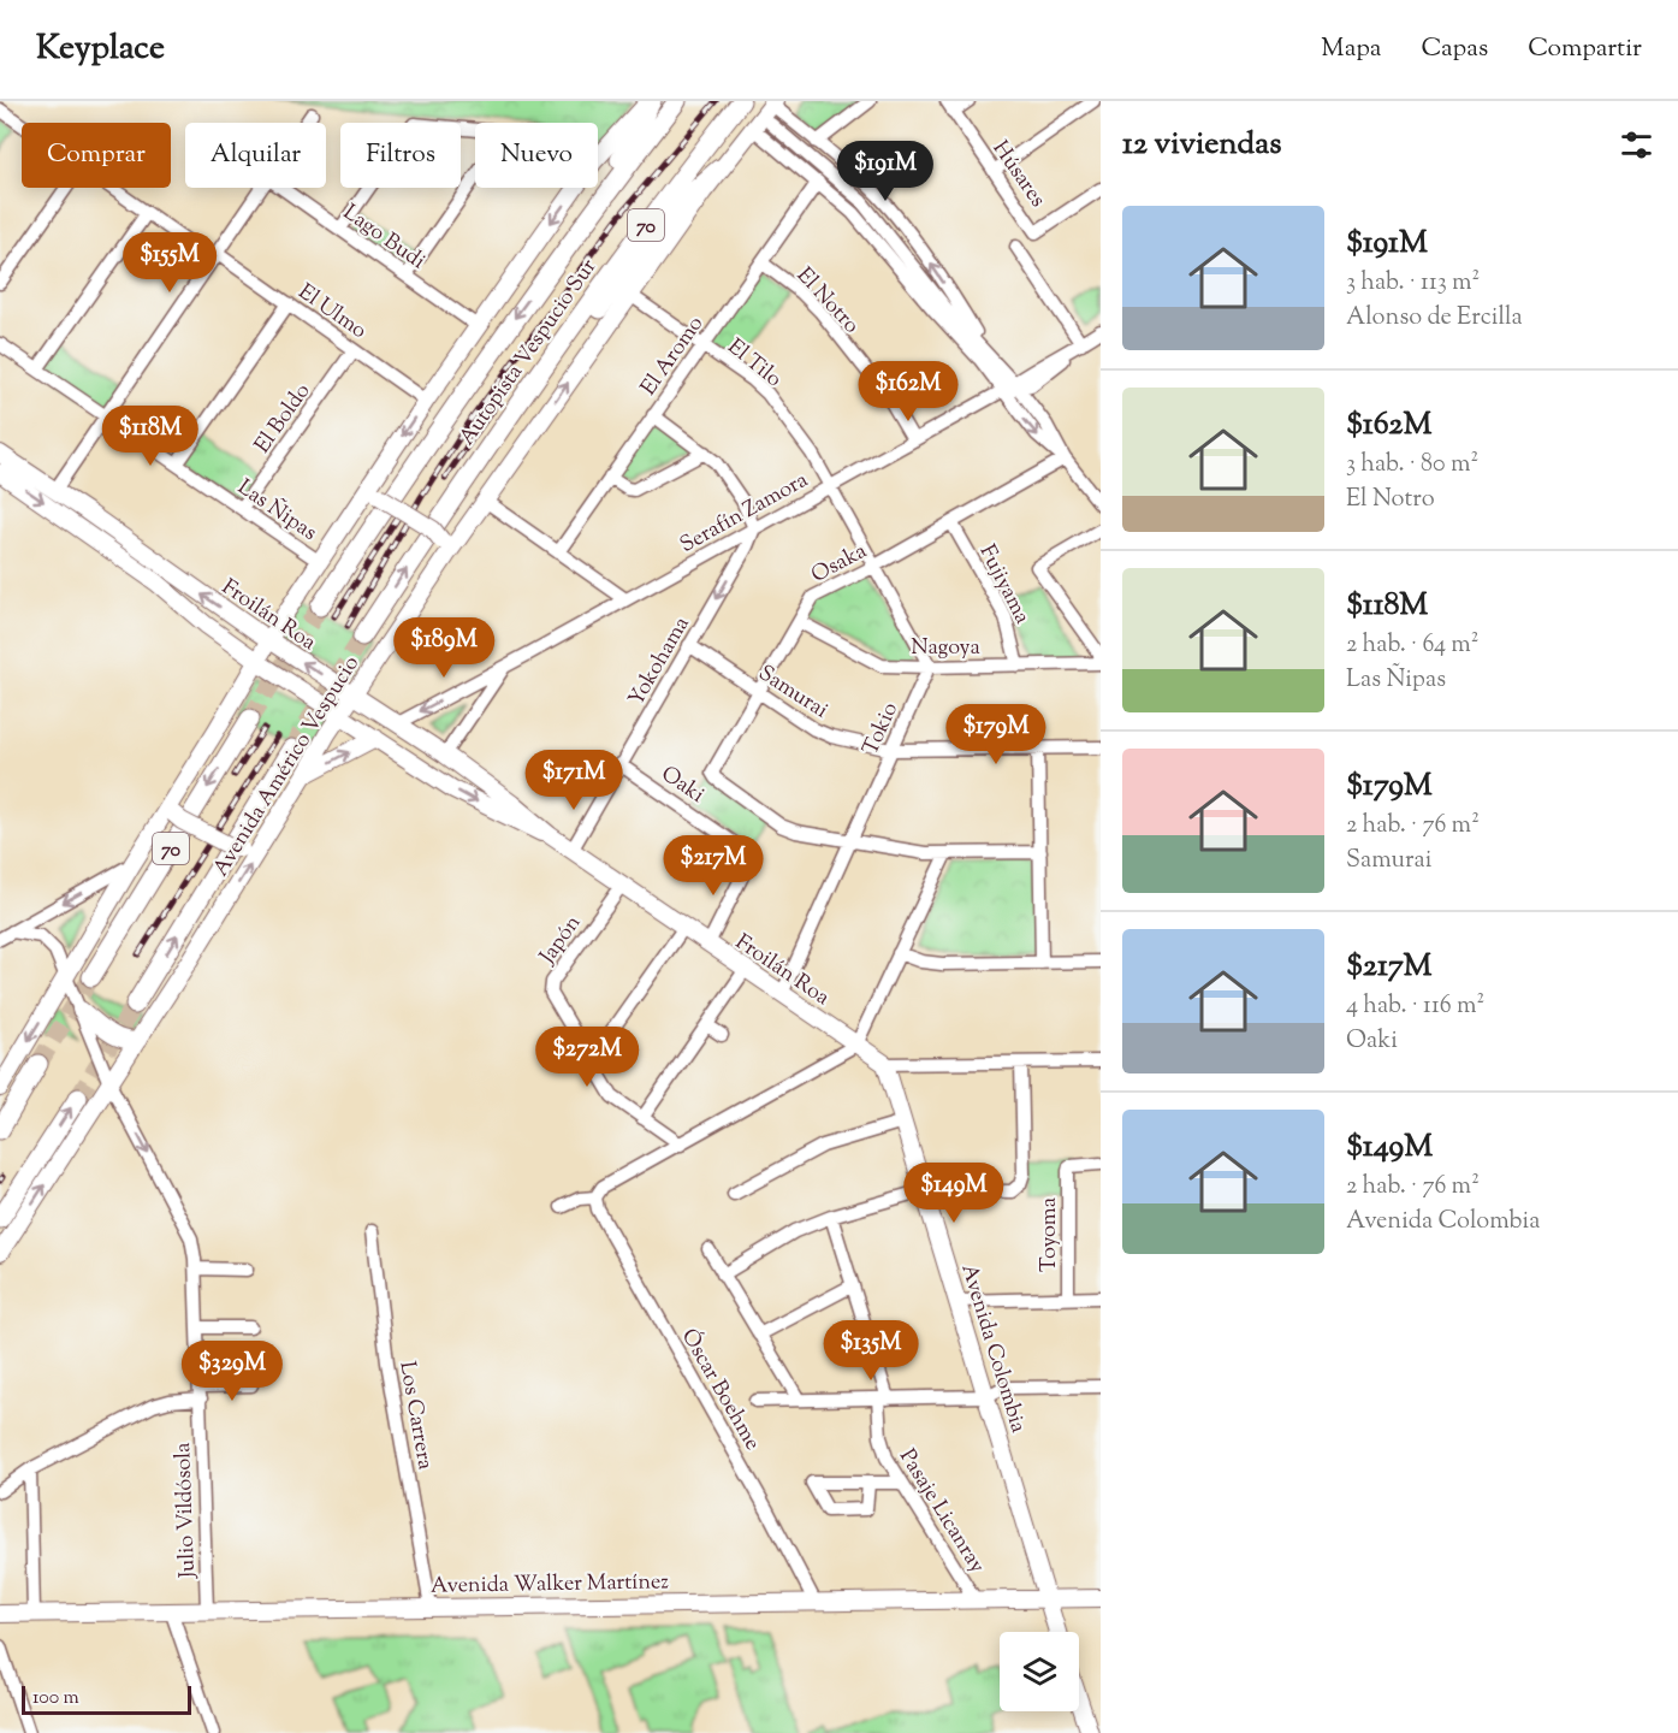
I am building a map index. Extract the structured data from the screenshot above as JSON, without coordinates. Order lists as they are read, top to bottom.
{
  "streets": {
    "highway": ["70", "Autopista Vespucio Sur"],
    "main road": [
      "Froilán Roa",
      "Avenida Américo Vespucio",
      "Avenida Colombia",
      "Avenida Walker Martínez"
    ],
    "street": [
      "Húsares",
      "Lago Budi",
      "El Notro",
      "El Ulmo",
      "El Aromo",
      "El Tilo",
      "El Boldo",
      "Las Ñipas",
      "Serafín Zamora",
      "Osaka",
      "Fujiyama",
      "Nagoya",
      "Yokohama",
      "Samurai",
      "Tokio",
      "Oaki",
      "Japón",
      "Toyoma",
      "Óscar Boehme",
      "Los Carrera",
      "Julio Vildósola",
      "Pasaje Licanray"
    ]
  },
  "crossings": [
    ["El Notro", "El Aromo"],
    ["El Notro", "Serafín Zamora"],
    ["El Ulmo", "El Boldo"],
    ["El Aromo", "El Tilo"],
    ["El Tilo", "Serafín Zamora"],
    ["El Tilo", "Avenida Américo Vespucio"],
    ["El Boldo", "Las Ñipas"],
    ["Serafín Zamora", "Froilán Roa"],
    ["Serafín Zamora", "Yokohama"],
    ["Osaka", "Fujiyama"],
    ["Osaka", "Nagoya"],
    ["Osaka", "Samurai"],
    ["Osaka", "Tokio"],
    ["Fujiyama", "Nagoya"],
    ["Froilán Roa", "Yokohama"],
    ["Froilán Roa", "Tokio"],
    ["Froilán Roa", "Avenida Américo Vespucio"],
    ["Froilán Roa", "Oaki"],
    ["Froilán Roa", "Japón"],
    ["Froilán Roa", "Avenida Colombia"],
    ["Nagoya", "Tokio"],
    ["Yokohama", "Samurai"],
    ["Yokohama", "Oaki"],
    ["Samurai", "Tokio"],
    ["Avenida Américo Vespucio", "Julio Vildósola"],
    ["Avenida Colombia", "Avenida Walker Martínez"],
    ["Óscar Boehme", "Avenida Walker Martínez"],
    ["Los Carrera", "Avenida Walker Martínez"],
    ["Julio Vildósola", "Avenida Walker Martínez"],
    ["Pasaje Licanray", "Avenida Walker Martínez"]
  ],
  "one_way": ["Yokohama", "Julio Vildósola"],
  "scale_bar": "100 m",
  "page": {
    "header": "Keyplace",
    "nav": ["Mapa", "Capas", "Compartir"],
    "heading": "12 viviendas",
    "chip": [
      "Comprar",
      "Alquilar",
      "Filtros",
      "Nuevo"
    ],
    "price": [
      "$191M",
      "$155M",
      "$162M",
      "$118M",
      "$189M",
      "$179M",
      "$171M",
      "$217M",
      "$272M",
      "$149M",
      "$135M",
      "$329M"
    ],
    "list": [
      {
        "name": "$191M",
        "note": "3 hab. · 113 m² · Alonso de Ercilla"
      },
      {
        "name": "$162M",
        "note": "3 hab. · 80 m² · El Notro"
      },
      {
        "name": "$118M",
        "note": "2 hab. · 64 m² · Las Ñipas"
      },
      {
        "name": "$179M",
        "note": "2 hab. · 76 m² · Samurai"
      },
      {
        "name": "$217M",
        "note": "4 hab. · 116 m² · Oaki"
      },
      {
        "name": "$149M",
        "note": "2 hab. · 76 m² · Avenida Colombia"
      }
    ],
    "scale": "100 m"
  }
}
